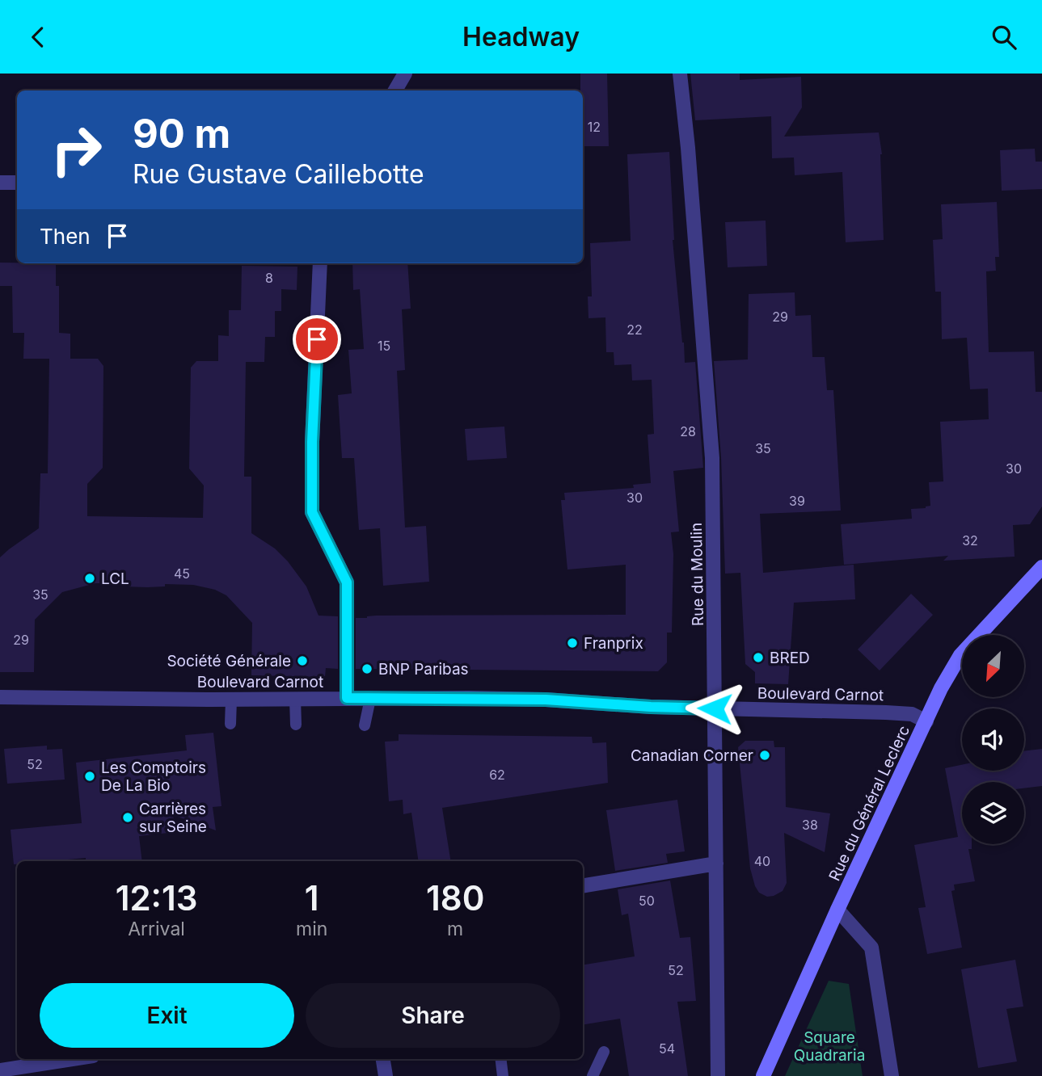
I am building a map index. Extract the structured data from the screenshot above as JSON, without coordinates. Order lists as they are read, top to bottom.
{
  "streets": {
    "street": ["Rue du Moulin", "Boulevard Carnot", "Rue du Général Leclerc"]
  },
  "crossings": [
    ["Rue du Moulin", "Boulevard Carnot"],
    ["Boulevard Carnot", "Rue du Général Leclerc"]
  ],
  "parks": ["Square Quadraria"],
  "places": [
    "LCL",
    "Franprix",
    "BRED",
    "Société Générale",
    "BNP Paribas",
    "Canadian Corner",
    "Les Comptoirs De La Bio",
    "Carrières sur Seine"
  ],
  "house_numbers": [
    "12",
    "8",
    "29",
    "22",
    "15",
    "28",
    "35",
    "30",
    "30",
    "39",
    "32",
    "45",
    "35",
    "29",
    "52",
    "62",
    "38",
    "40",
    "50",
    "52",
    "54"
  ],
  "north": "bottom left",
  "page": {
    "header": "Headway",
    "turn": ["90 m", "Rue Gustave Caillebotte"],
    "then": "Then",
    "eta": [
      "12:13",
      "Arrival",
      "1",
      "min",
      "180",
      "m"
    ],
    "buttons": ["Exit", "Share"]
  }
}
